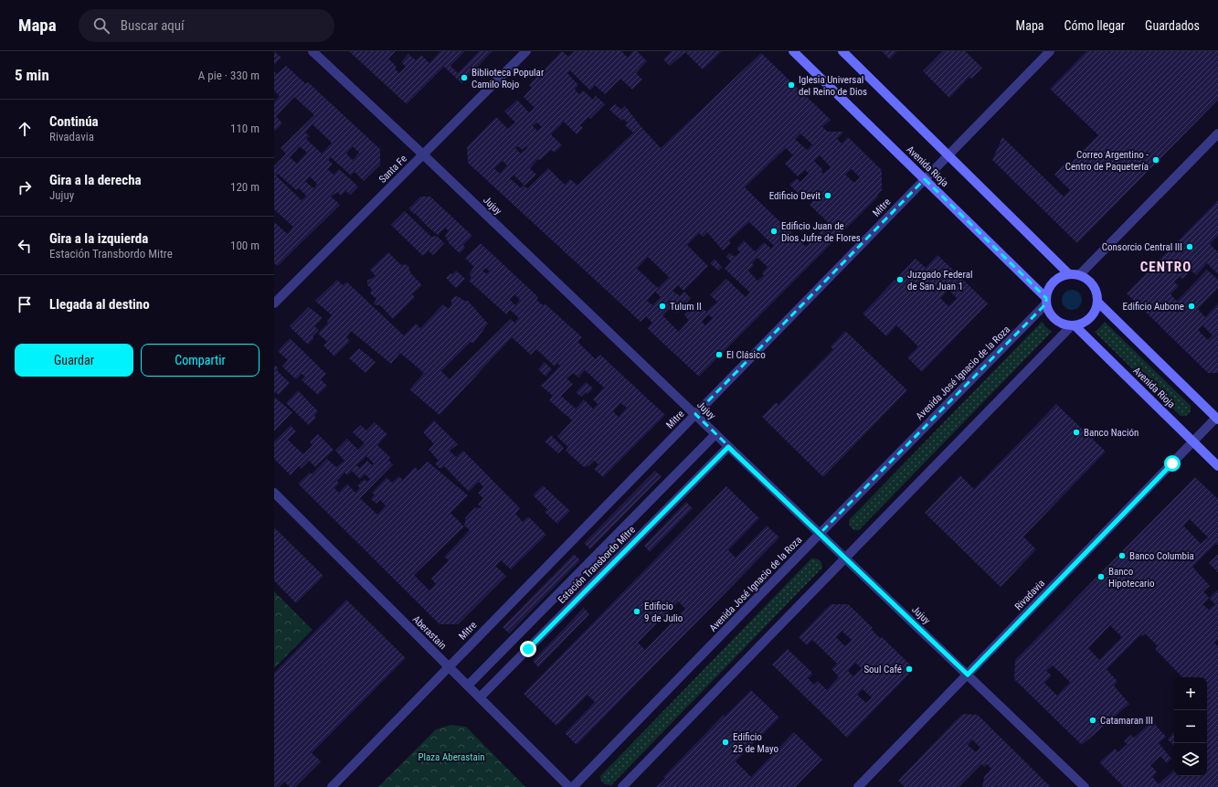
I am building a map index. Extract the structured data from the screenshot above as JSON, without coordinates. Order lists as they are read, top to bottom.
{
  "streets": {
    "main road": ["Avenida Rioja"],
    "street": [
      "Santa Fe",
      "Jujuy",
      "Mitre",
      "Avenida José Ignacio de la Roza",
      "Estación Transbordo Mitre",
      "Rivadavia",
      "Aberastain"
    ]
  },
  "crossings": [
    ["Avenida Rioja", "Mitre"],
    ["Avenida Rioja", "Avenida José Ignacio de la Roza"],
    ["Avenida Rioja", "Rivadavia"],
    ["Santa Fe", "Jujuy"],
    ["Jujuy", "Mitre"],
    ["Jujuy", "Avenida José Ignacio de la Roza"],
    ["Jujuy", "Estación Transbordo Mitre"],
    ["Jujuy", "Rivadavia"],
    ["Mitre", "Aberastain"],
    ["Estación Transbordo Mitre", "Aberastain"]
  ],
  "districts": ["CENTRO"],
  "parks": ["Plaza Aberastain"],
  "places": [
    "Biblioteca Popular Camilo Rojo",
    "Iglesia Universal del Reino de Dios",
    "Correo Argentino - Centro de Paquetería",
    "Edificio Devit",
    "Edificio Juan de Dios Jufre de Flores",
    "Consorcio Central III",
    "Juzgado Federal de San Juan 1",
    "Tulum II",
    "Edificio Aubone",
    "El Clásico",
    "Banco Nación",
    "Banco Columbia",
    "Banco Hipotecario",
    "Edificio 9 de Julio",
    "Soul Café",
    "Catamaran III",
    "Edificio 25 de Mayo"
  ],
  "page": {
    "header": "Mapa",
    "search": "Buscar aquí",
    "nav": ["Mapa", "Cómo llegar", "Guardados"],
    "heading": ["5 min", "A pie · 330 m"],
    "list": [
      ["Continúa", "Rivadavia", "110 m"],
      ["Gira a la derecha", "Jujuy", "120 m"],
      ["Gira a la izquierda", "Estación Transbordo Mitre", "100 m"],
      "Llegada al destino"
    ],
    "buttons": ["Guardar", "Compartir"],
    "map_buttons": ["+", "−"]
  }
}
